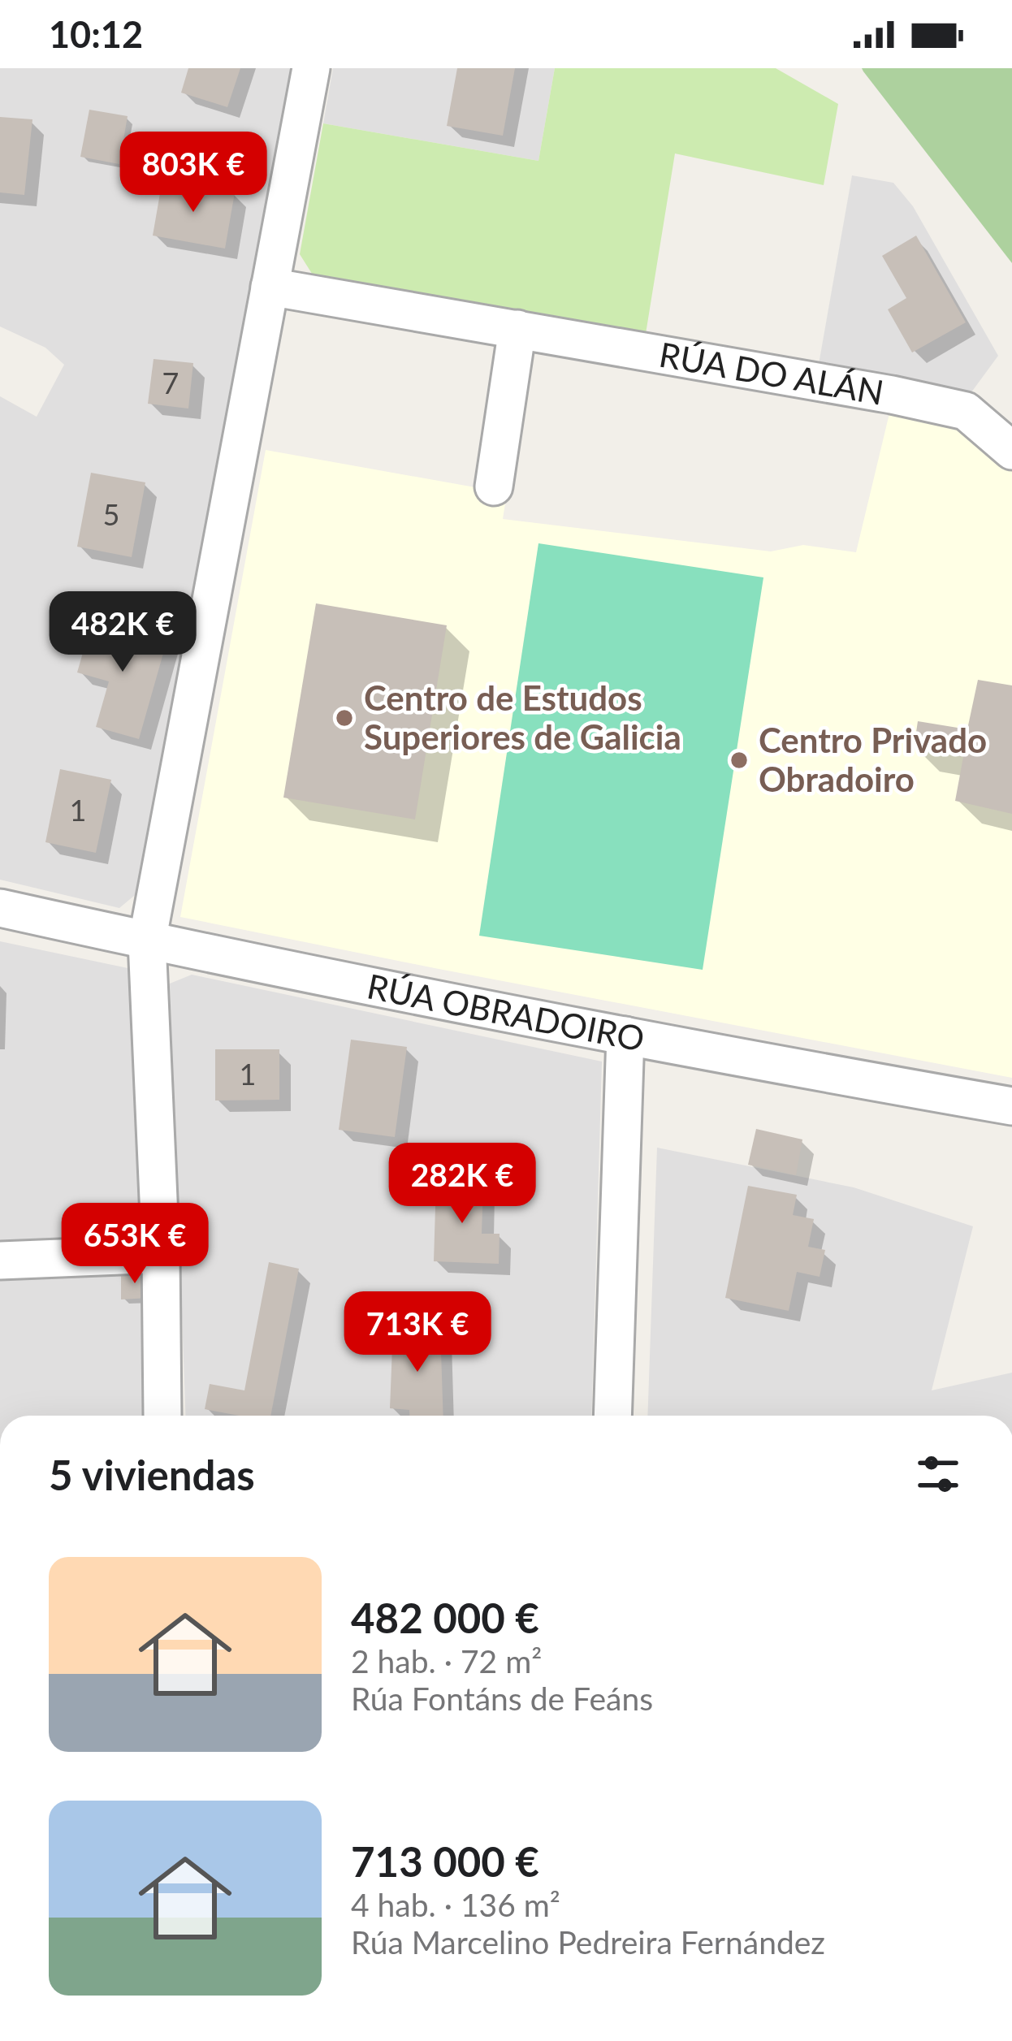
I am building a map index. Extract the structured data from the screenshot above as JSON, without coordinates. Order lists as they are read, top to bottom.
{
  "streets": {
    "street": ["RÚA DO ALÁN", "RÚA OBRADOIRO"]
  },
  "places": ["Centro de Estudos Superiores de Galicia", "Centro Privado Obradoiro"],
  "house_numbers": [
    "7",
    "5",
    "1",
    "1"
  ],
  "page": {
    "status": "10:12",
    "price": [
      "803K €",
      "482K €",
      "282K €",
      "653K €",
      "713K €"
    ],
    "heading": "5 viviendas",
    "list": [
      {
        "name": "482 000 €",
        "note": "2 hab. · 72 m² · Rúa Fontáns de Feáns"
      },
      {
        "name": "713 000 €",
        "note": "4 hab. · 136 m² · Rúa Marcelino Pedreira Fernández"
      }
    ]
  }
}
